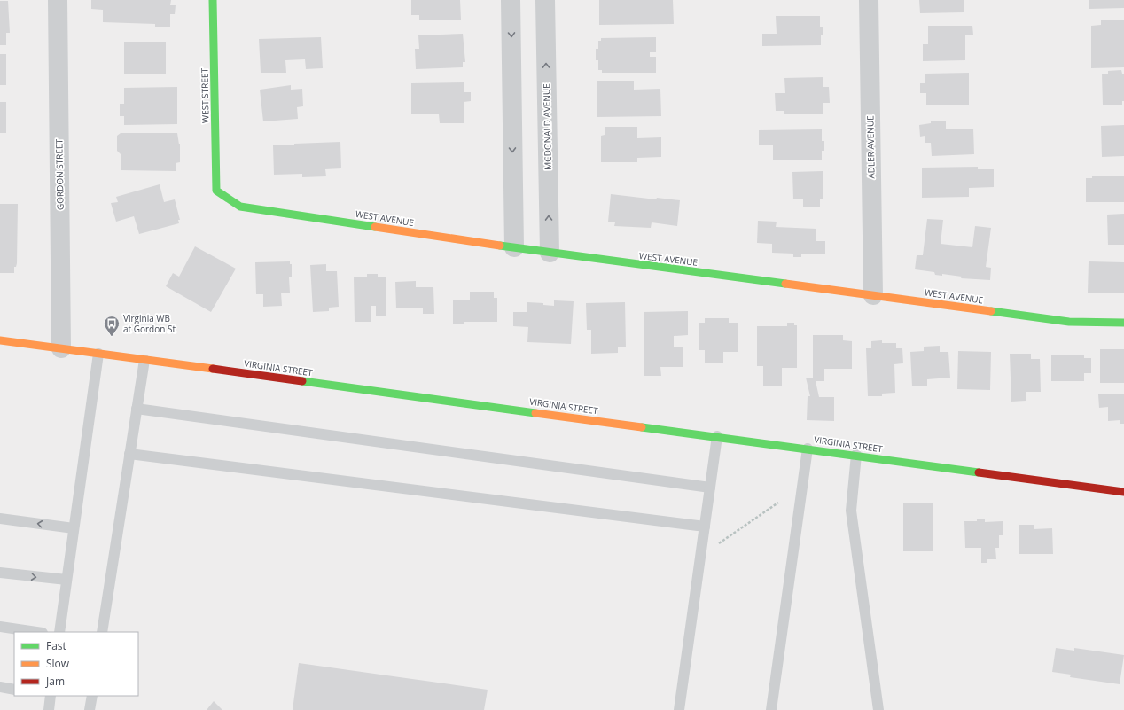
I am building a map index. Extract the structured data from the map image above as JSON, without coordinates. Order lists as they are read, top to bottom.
{
  "streets": {
    "street": [
      "WEST STREET",
      "MCDONALD AVENUE",
      "ADLER AVENUE",
      "GORDON STREET",
      "WEST AVENUE",
      "VIRGINIA STREET"
    ]
  },
  "crossings": [
    ["WEST STREET", "WEST AVENUE"],
    ["MCDONALD AVENUE", "WEST AVENUE"],
    ["ADLER AVENUE", "WEST AVENUE"],
    ["GORDON STREET", "VIRGINIA STREET"]
  ],
  "places": {
    "bus stop": ["Virginia WB at Gordon St"]
  },
  "legend": ["Fast", "Slow", "Jam"]
}
